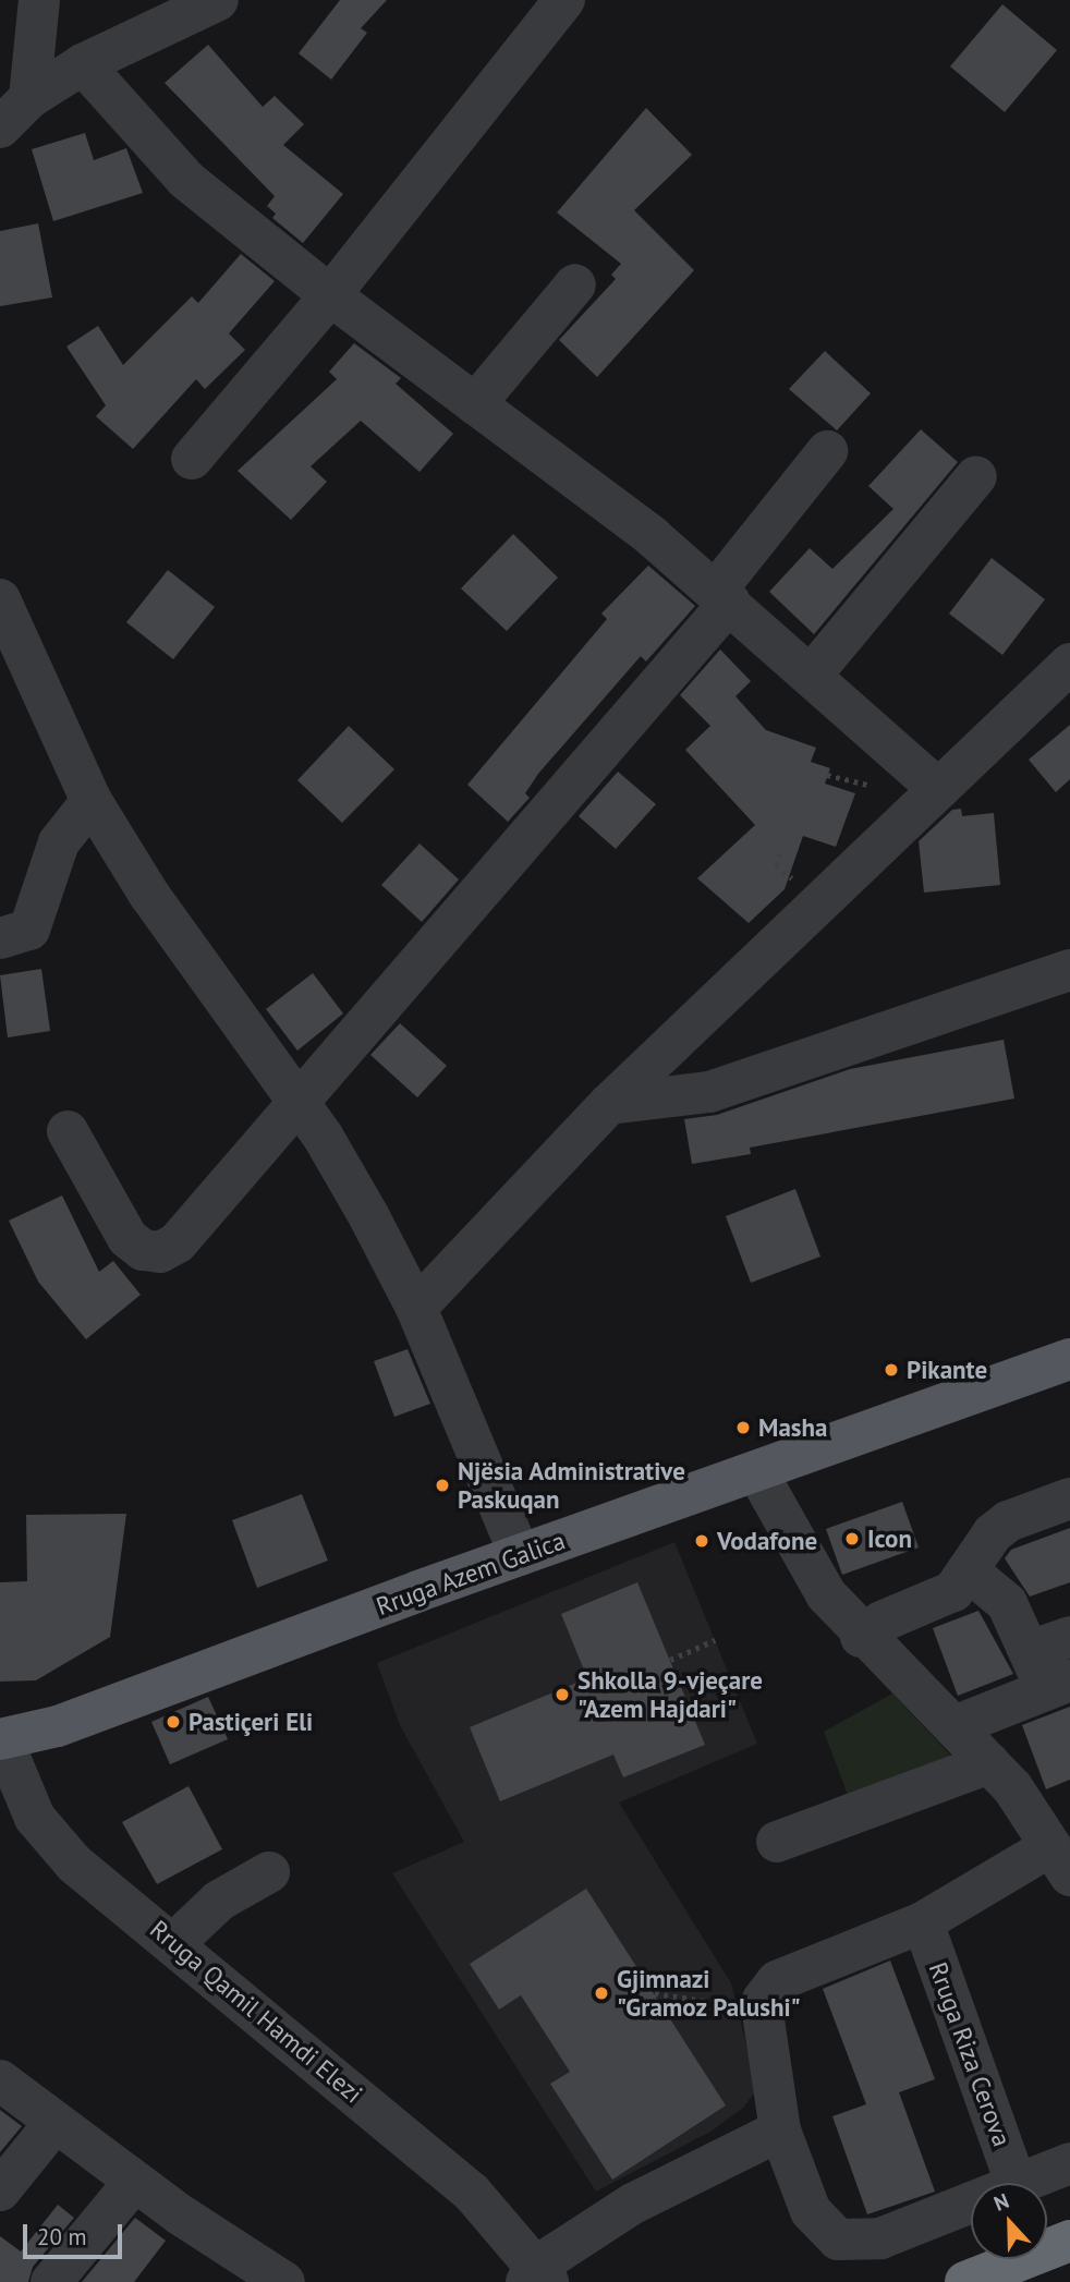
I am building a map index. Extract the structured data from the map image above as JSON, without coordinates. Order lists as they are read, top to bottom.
{
  "streets": {
    "main road": ["Rruga Azem Galica"],
    "street": ["Rruga Qamil Hamdi Elezi", "Rruga Riza Cerova"]
  },
  "crossings": [
    ["Rruga Azem Galica", "Rruga Qamil Hamdi Elezi"]
  ],
  "places": [
    "Pikante",
    "Masha",
    "Njësia Administrative Paskuqan",
    "Icon",
    "Vodafone",
    "Shkolla 9-vjeçare \"Azem Hajdari\"",
    "Pastiçeri Eli",
    "Gjimnazi \"Gramoz Palushi\""
  ],
  "scale_bar": "20 m",
  "north": "top"
}
